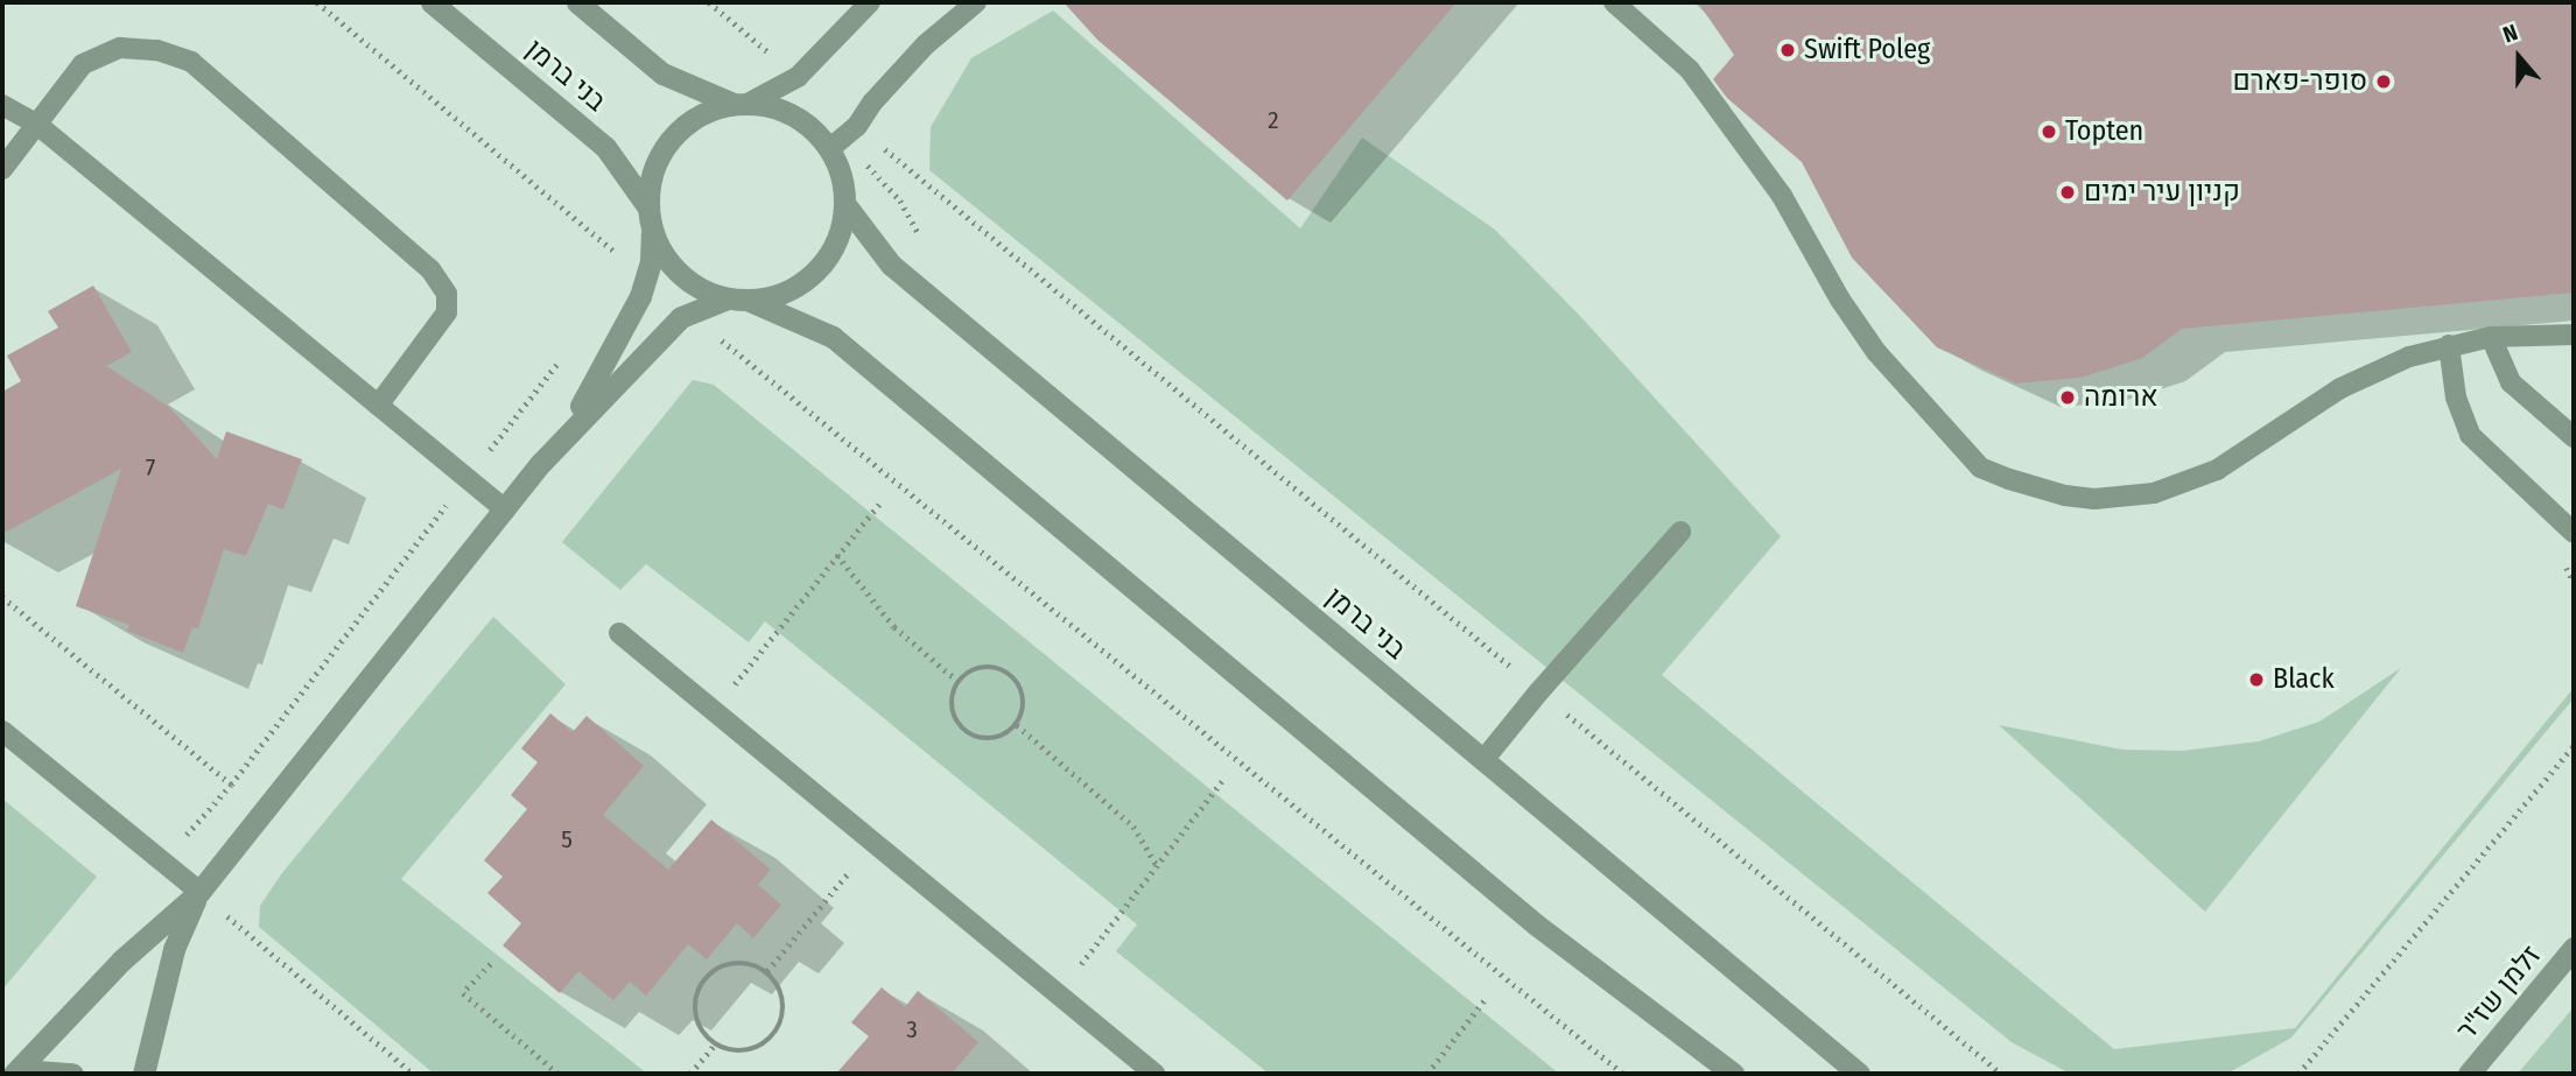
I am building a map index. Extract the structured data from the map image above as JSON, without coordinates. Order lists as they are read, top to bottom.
{
  "streets": {
    "street": ["בני ברמן", "זלמן שז\"ר"]
  },
  "places": [
    "Swift Poleg",
    "סופר-פארם",
    "Topten",
    "קניון עיר ימים",
    "ארומה",
    "Black"
  ],
  "house_numbers": [
    "2",
    "7",
    "5",
    "3"
  ],
  "north": "top"
}
